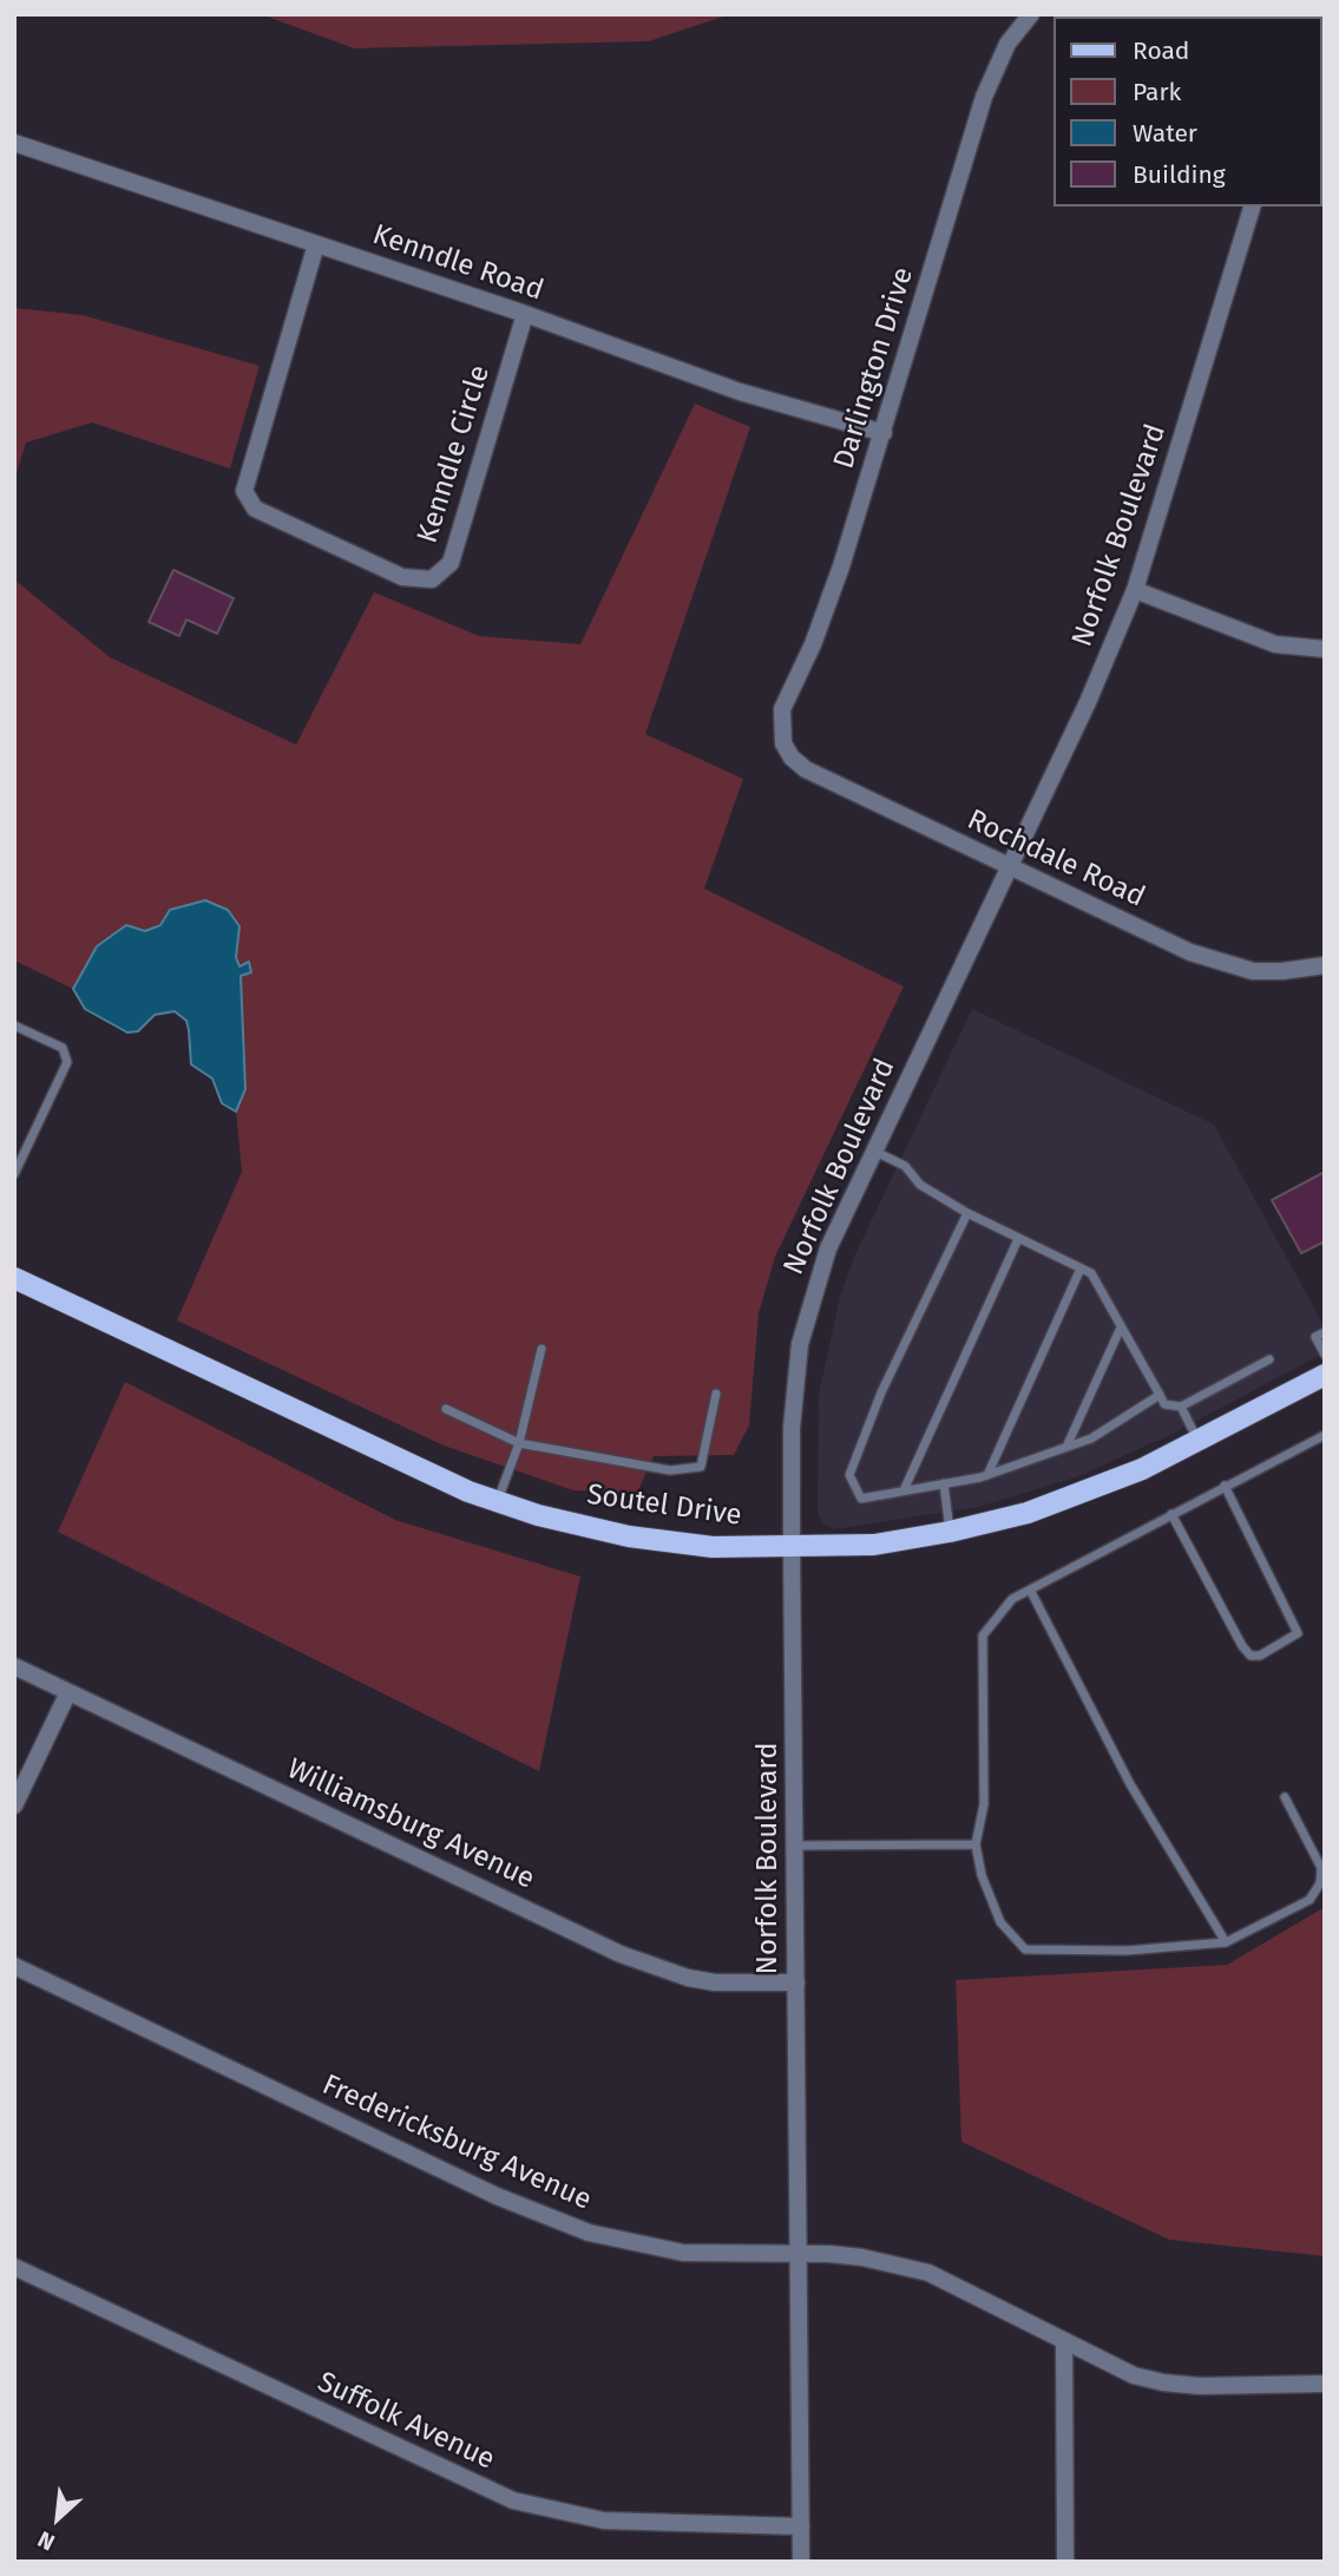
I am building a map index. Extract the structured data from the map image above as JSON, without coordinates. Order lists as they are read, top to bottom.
{
  "streets": {
    "main road": ["Soutel Drive"],
    "street": [
      "Kenndle Road",
      "Darlington Drive",
      "Kenndle Circle",
      "Norfolk Boulevard",
      "Rochdale Road",
      "Williamsburg Avenue",
      "Fredericksburg Avenue",
      "Suffolk Avenue"
    ]
  },
  "crossings": [
    ["Kenndle Road", "Darlington Drive"],
    ["Kenndle Road", "Kenndle Circle"],
    ["Darlington Drive", "Rochdale Road"],
    ["Norfolk Boulevard", "Rochdale Road"],
    ["Norfolk Boulevard", "Soutel Drive"],
    ["Norfolk Boulevard", "Williamsburg Avenue"],
    ["Norfolk Boulevard", "Fredericksburg Avenue"],
    ["Norfolk Boulevard", "Suffolk Avenue"]
  ],
  "legend": [
    "Road",
    "Park",
    "Water",
    "Building"
  ],
  "north": "bottom left"
}
